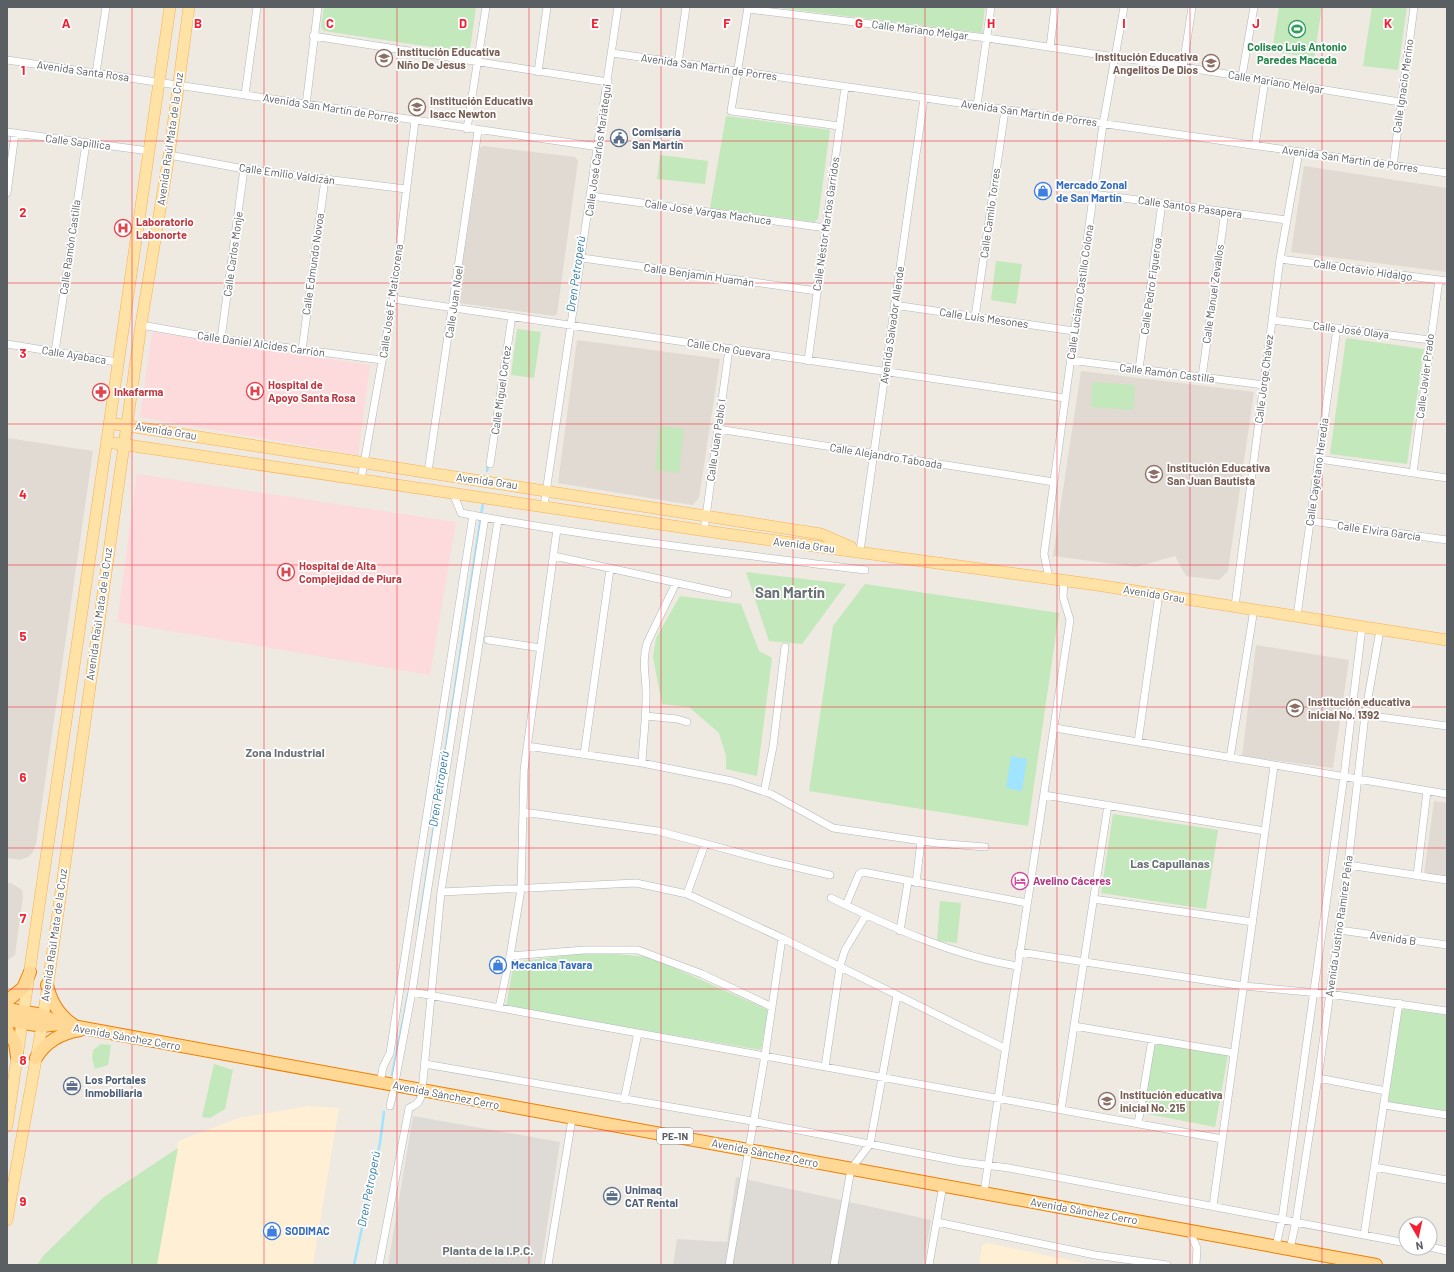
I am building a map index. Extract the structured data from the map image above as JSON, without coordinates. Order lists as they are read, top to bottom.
{
  "streets": {
    "highway": ["Avenida Sánchez Cerro", "PE-1N"],
    "main road": ["Avenida Raúl Mata de la Cruz", "Avenida Grau"],
    "street": [
      "Calle Mariano Melgar",
      "Avenida San Martín de Porres",
      "Avenida Santa Rosa",
      "Calle Ignacio Merino",
      "Calle Sapillica",
      "Calle José Carlos Mariátegui",
      "Calle Emilio Valdizán",
      "Calle Santos Pasapera",
      "Calle José Vargas Machuca",
      "Calle Camilo Torres",
      "Calle Néstor Martos Garridos",
      "Calle Ramón Castilla",
      "Calle Carlos Monje",
      "Calle Edmundo Novoa",
      "Calle Octavio Hidalgo",
      "Calle Benjamín Huamán",
      "Calle Pedro Figueroa",
      "Calle Luciano Castillo Colona",
      "Calle Manuel Zevallos",
      "Calle José F. Maticorena",
      "Calle Juan Noel",
      "Calle Luis Mesones",
      "Avenida Salvador Allende",
      "Calle José Olaya",
      "Calle Daniel Alcides Carrión",
      "Calle Che Guevara",
      "Calle Ayabaca",
      "Calle Javier Prado",
      "Calle Jorge Chávez",
      "Calle Miguel Cortez",
      "Calle Juan Pablo I",
      "Calle Alejandro Taboada",
      "Calle Cayetano Heredia",
      "Calle Elvira García",
      "Avenida Justino Ramírez Peña",
      "Avenida B"
    ]
  },
  "crossings": [
    ["Calle Mariano Melgar", "Calle Ignacio Merino"],
    ["Calle Mariano Melgar", "Calle Luciano Castillo Colona"],
    ["Avenida San Martín de Porres", "Avenida Santa Rosa"],
    ["Avenida San Martín de Porres", "Calle Ignacio Merino"],
    ["Avenida San Martín de Porres", "Avenida Raúl Mata de la Cruz"],
    ["Avenida San Martín de Porres", "Calle José Carlos Mariátegui"],
    ["Avenida San Martín de Porres", "Calle Camilo Torres"],
    ["Avenida San Martín de Porres", "Calle Néstor Martos Garridos"],
    ["Avenida San Martín de Porres", "Calle Luciano Castillo Colona"],
    ["Avenida San Martín de Porres", "Calle José F. Maticorena"],
    ["Avenida San Martín de Porres", "Calle Juan Noel"],
    ["Avenida San Martín de Porres", "Avenida Salvador Allende"],
    ["Avenida San Martín de Porres", "Calle Jorge Chávez"],
    ["Avenida Santa Rosa", "Avenida Raúl Mata de la Cruz"],
    ["Avenida Raúl Mata de la Cruz", "Calle Sapillica"],
    ["Avenida Raúl Mata de la Cruz", "Calle Emilio Valdizán"],
    ["Avenida Raúl Mata de la Cruz", "Calle Daniel Alcides Carrión"],
    ["Avenida Raúl Mata de la Cruz", "Calle Ayabaca"],
    ["Avenida Raúl Mata de la Cruz", "Avenida Grau"],
    ["Avenida Raúl Mata de la Cruz", "Avenida Sánchez Cerro"],
    ["Calle Sapillica", "Calle Ramón Castilla"],
    ["Calle José Carlos Mariátegui", "Calle José Vargas Machuca"],
    ["Calle José Carlos Mariátegui", "Calle Benjamín Huamán"],
    ["Calle José Carlos Mariátegui", "Calle Che Guevara"],
    ["Calle José Carlos Mariátegui", "Avenida Grau"],
    ["Calle Emilio Valdizán", "Calle Carlos Monje"],
    ["Calle Emilio Valdizán", "Calle Edmundo Novoa"],
    ["Calle Emilio Valdizán", "Calle José F. Maticorena"],
    ["Calle Santos Pasapera", "Calle Pedro Figueroa"],
    ["Calle Santos Pasapera", "Calle Luciano Castillo Colona"],
    ["Calle Santos Pasapera", "Calle Manuel Zevallos"],
    ["Calle Santos Pasapera", "Calle Jorge Chávez"],
    ["Calle José Vargas Machuca", "Calle Néstor Martos Garridos"],
    ["Calle Camilo Torres", "Calle Luis Mesones"],
    ["Calle Néstor Martos Garridos", "Calle Benjamín Huamán"],
    ["Calle Néstor Martos Garridos", "Calle Che Guevara"],
    ["Calle Ramón Castilla", "Calle Pedro Figueroa"],
    ["Calle Ramón Castilla", "Calle Luciano Castillo Colona"],
    ["Calle Ramón Castilla", "Calle Manuel Zevallos"],
    ["Calle Ramón Castilla", "Calle Ayabaca"],
    ["Calle Ramón Castilla", "Calle Jorge Chávez"],
    ["Calle Carlos Monje", "Calle Daniel Alcides Carrión"],
    ["Calle Edmundo Novoa", "Calle Daniel Alcides Carrión"],
    ["Calle Octavio Hidalgo", "Calle Javier Prado"],
    ["Calle Octavio Hidalgo", "Calle Jorge Chávez"],
    ["Calle Luciano Castillo Colona", "Calle Luis Mesones"],
    ["Calle Luciano Castillo Colona", "Calle Che Guevara"],
    ["Calle Luciano Castillo Colona", "Avenida Grau"],
    ["Calle Luciano Castillo Colona", "Calle Alejandro Taboada"],
    ["Calle José F. Maticorena", "Calle Daniel Alcides Carrión"],
    ["Calle José F. Maticorena", "Calle Che Guevara"],
    ["Calle José F. Maticorena", "Avenida Grau"],
    ["Calle Juan Noel", "Calle Che Guevara"],
    ["Calle Juan Noel", "Avenida Grau"],
    ["Calle Luis Mesones", "Avenida Salvador Allende"],
    ["Avenida Salvador Allende", "Calle Che Guevara"],
    ["Avenida Salvador Allende", "Avenida Grau"],
    ["Avenida Salvador Allende", "Calle Alejandro Taboada"],
    ["Calle José Olaya", "Calle Javier Prado"],
    ["Calle José Olaya", "Calle Jorge Chávez"],
    ["Calle José Olaya", "Calle Cayetano Heredia"],
    ["Calle Che Guevara", "Calle Miguel Cortez"],
    ["Calle Che Guevara", "Calle Juan Pablo I"],
    ["Calle Jorge Chávez", "Avenida Grau"],
    ["Avenida Grau", "Calle Juan Pablo I"],
    ["Avenida Grau", "Calle Cayetano Heredia"],
    ["Avenida Grau", "Avenida Justino Ramírez Peña"],
    ["Calle Juan Pablo I", "Calle Alejandro Taboada"],
    ["Calle Cayetano Heredia", "Calle Elvira García"],
    ["Avenida Justino Ramírez Peña", "Avenida B"],
    ["Avenida Justino Ramírez Peña", "Avenida Sánchez Cerro"]
  ],
  "districts": [
    "San Martín",
    "Zona Industrial",
    "Las Capullanas",
    "Planta de la I.P.C."
  ],
  "water": ["Dren Petroperú"],
  "places": {
    "sports": ["Coliseo Luis Antonio Paredes Maceda"],
    "school or university": [
      "Institución Educativa Niño De Jesus",
      "Institución Educativa Angelitos De Dios",
      "Institución Educativa Isacc Newton",
      "Institución Educativa San Juan Bautista",
      "Institución educativa inicial No. 1392",
      "Institución educativa inicial No. 215"
    ],
    "public building": ["Comisaría San Martín"],
    "shop": ["Mercado Zonal de San Martín", "Mecanica Tavara", "SODIMAC"],
    "hospital": ["Laboratorio Labonorte", "Hospital de Apoyo Santa Rosa", "Hospital de Alta Complejidad de Piura"],
    "pharmacy": ["Inkafarma"],
    "hotel": ["Avelino Cáceres"],
    "office": ["Los Portales Inmobiliaria", "Unimaq CAT Rental"]
  },
  "north": "bottom",
  "grid": {
    "columns": [
      "A",
      "B",
      "C",
      "D",
      "E",
      "F",
      "G",
      "H",
      "I",
      "J",
      "K"
    ],
    "rows": [
      "1",
      "2",
      "3",
      "4",
      "5",
      "6",
      "7",
      "8",
      "9"
    ]
  }
}
